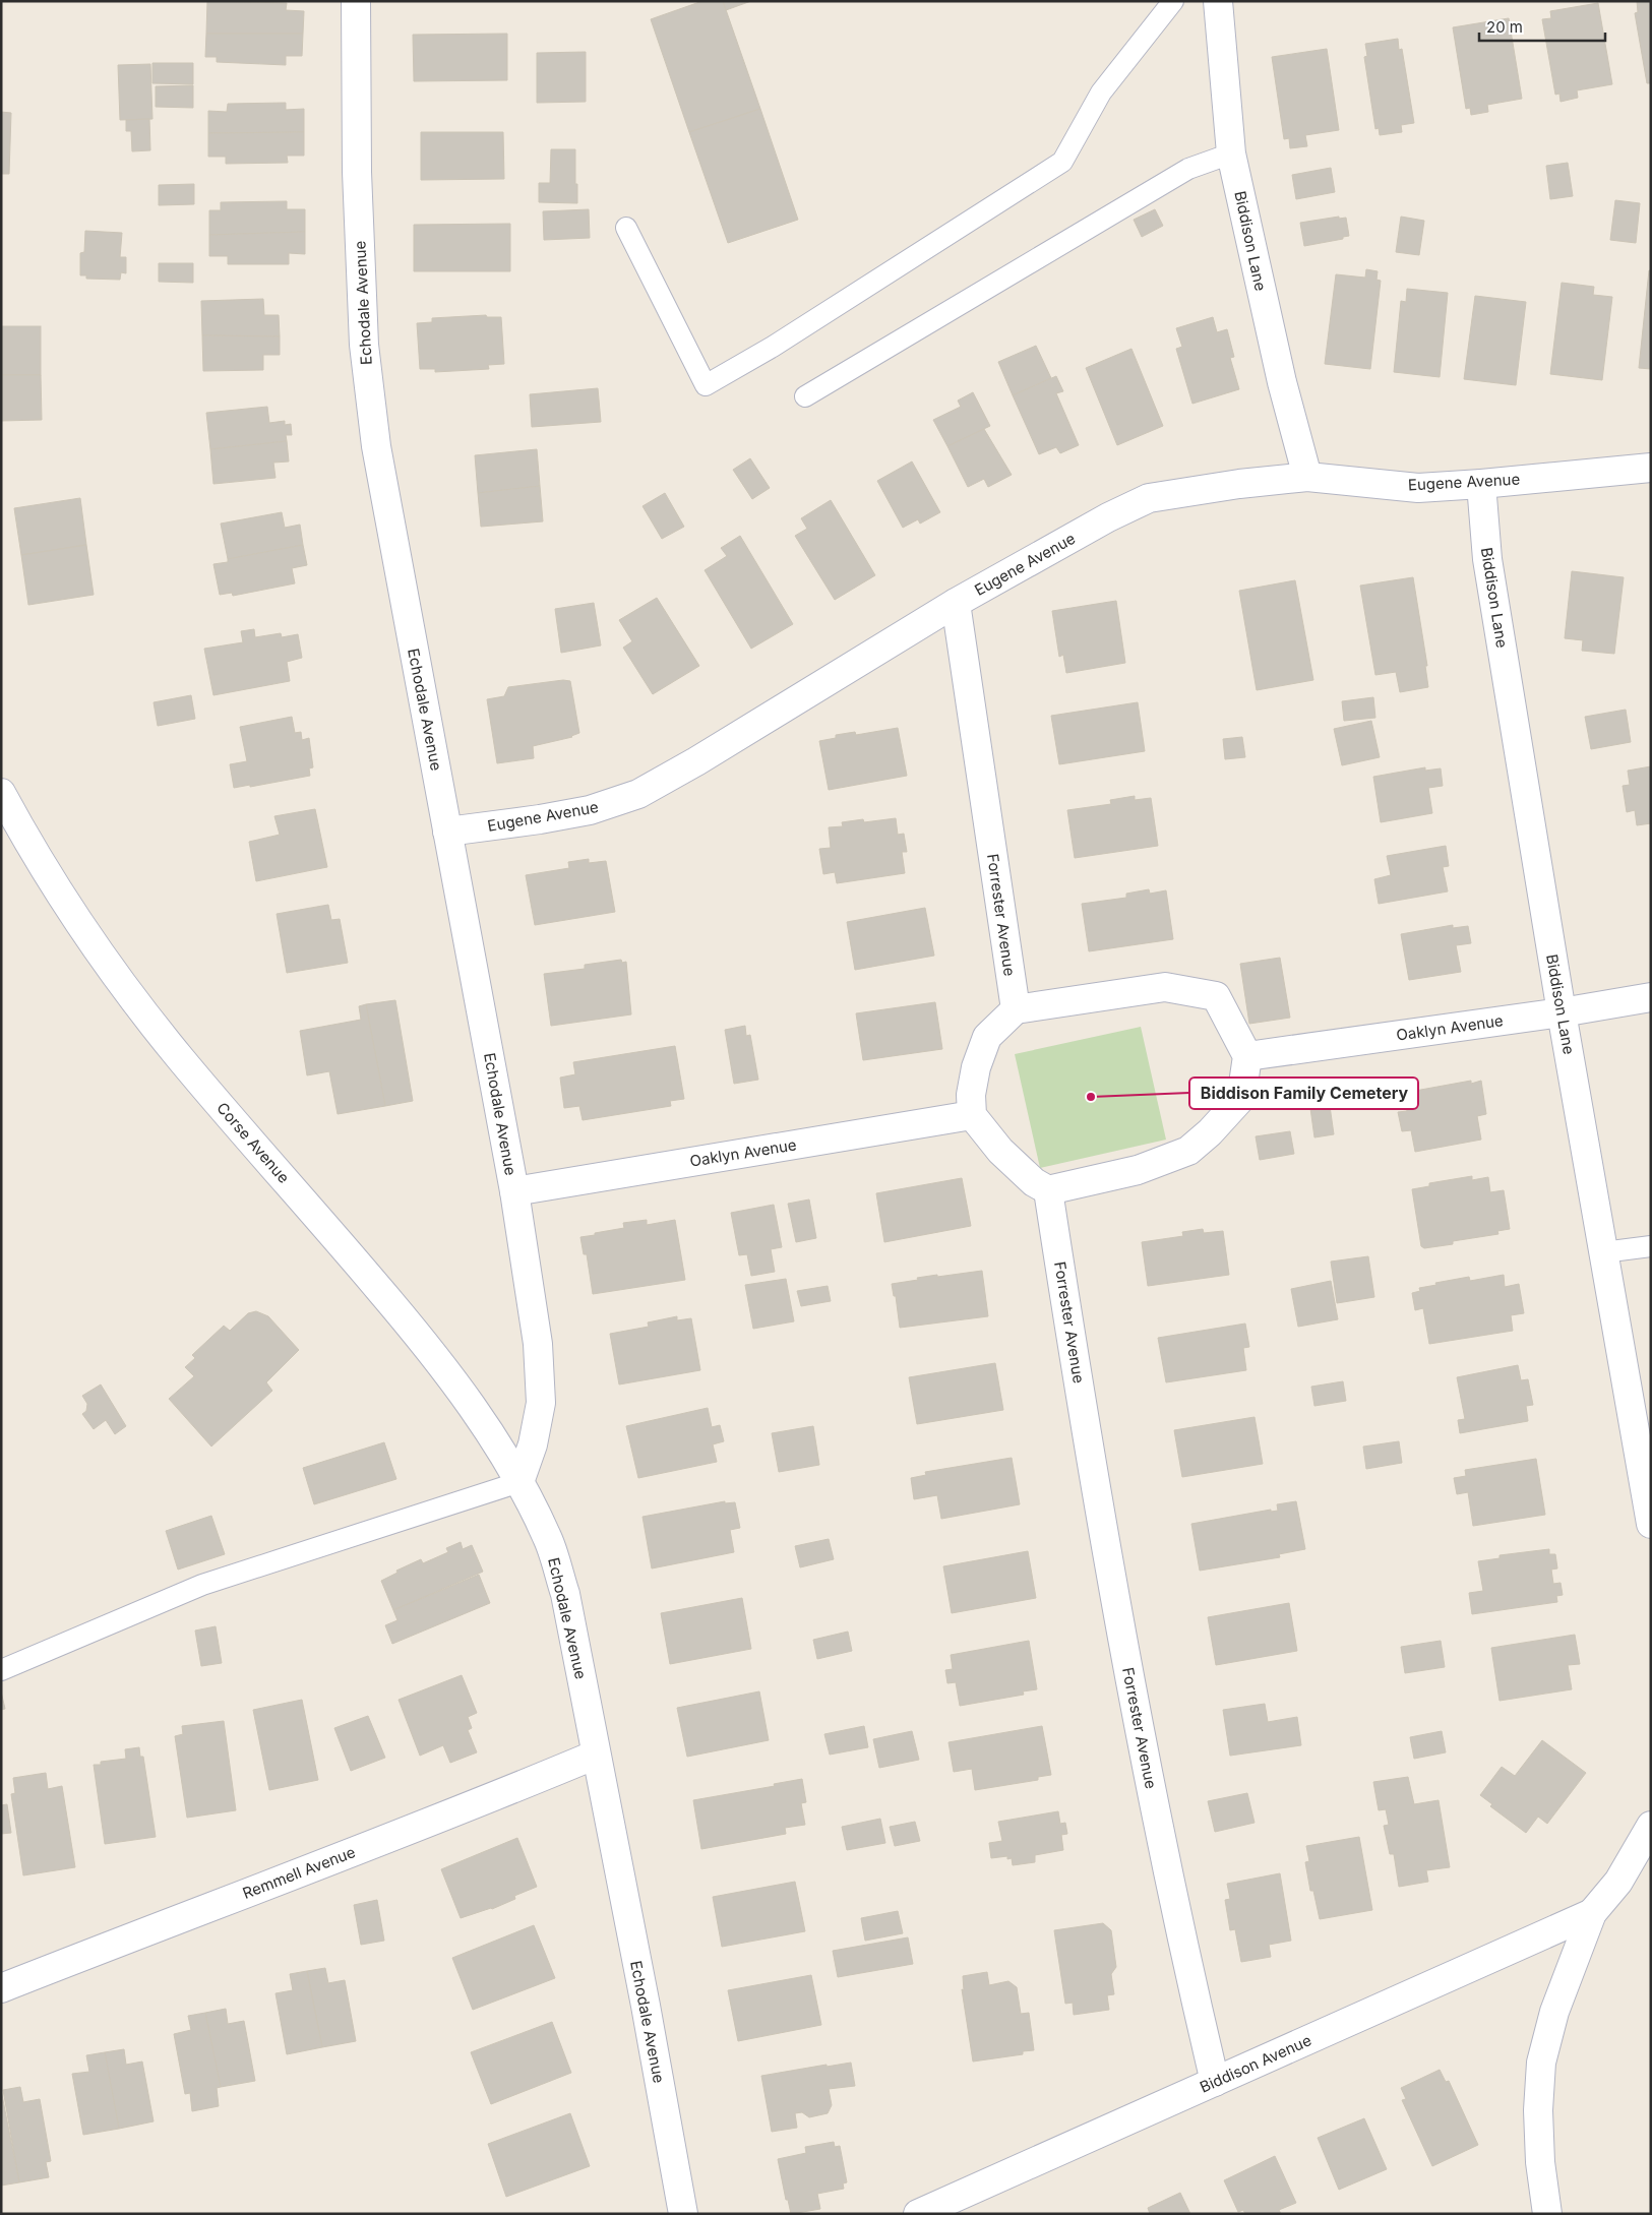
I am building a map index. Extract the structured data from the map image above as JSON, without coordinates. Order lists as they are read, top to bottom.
{
  "streets": {
    "street": [
      "Biddison Lane",
      "Echodale Avenue",
      "Eugene Avenue",
      "Forrester Avenue",
      "Oaklyn Avenue",
      "Corse Avenue",
      "Remmell Avenue",
      "Biddison Avenue"
    ]
  },
  "crossings": [
    ["Biddison Lane", "Eugene Avenue"],
    ["Biddison Lane", "Oaklyn Avenue"],
    ["Echodale Avenue", "Eugene Avenue"],
    ["Echodale Avenue", "Oaklyn Avenue"],
    ["Echodale Avenue", "Corse Avenue"],
    ["Echodale Avenue", "Remmell Avenue"],
    ["Eugene Avenue", "Forrester Avenue"],
    ["Forrester Avenue", "Biddison Avenue"]
  ],
  "places": ["Biddison Family Cemetery"],
  "scale_bar": "20 m"
}
